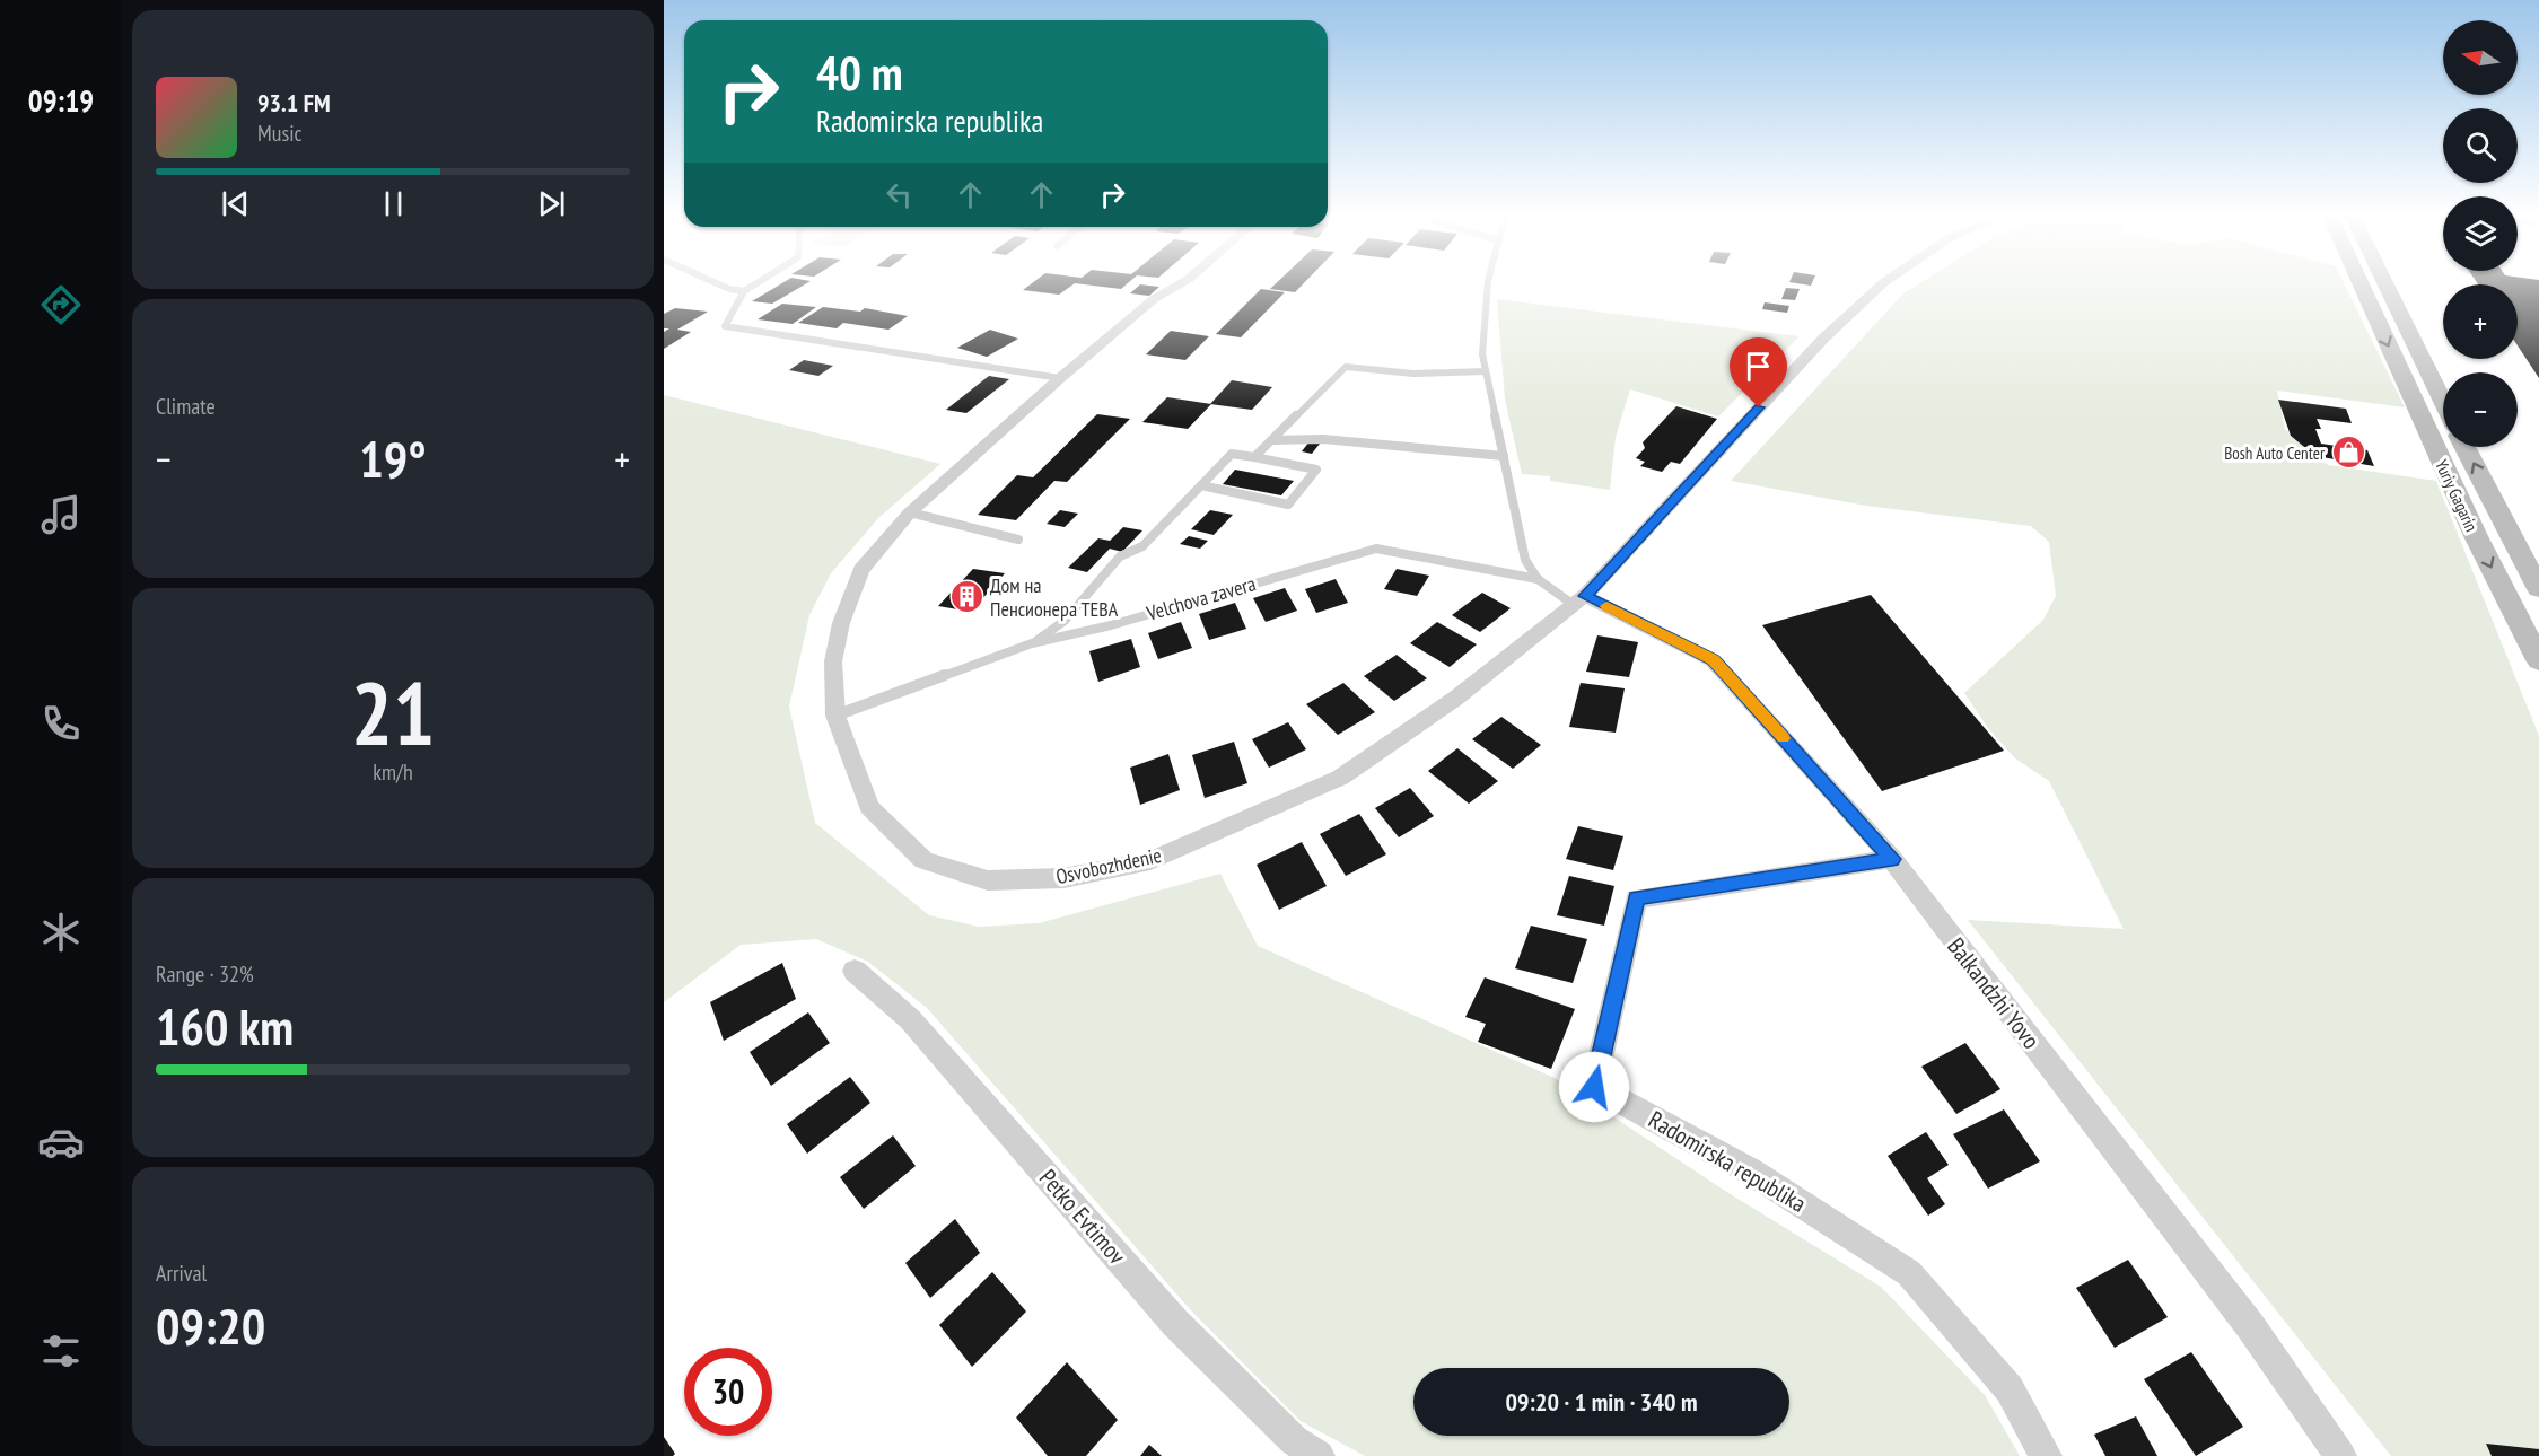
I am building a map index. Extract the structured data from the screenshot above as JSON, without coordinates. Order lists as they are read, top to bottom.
{
  "streets": {
    "street": [
      "Yuriy Gagarin",
      "Osvobozhdenie",
      "Balkandzhi Yovo",
      "Radomirska republika",
      "Petko Evtimov"
    ],
    "lane": ["Velchova zavera"]
  },
  "crossings": [
    ["Velchova zavera", "Osvobozhdenie"],
    ["Osvobozhdenie", "Balkandzhi Yovo"],
    ["Balkandzhi Yovo", "Radomirska republika"]
  ],
  "places": {
    "shop": ["Bosh Auto Center"],
    "building": ["Дом на Пенсионера ТЕВА"]
  },
  "north": "left",
  "page": {
    "tabs": "09:19",
    "map_buttons": ["+", "−"],
    "turn": ["40 m", "Radomirska republika"],
    "song": ["93.1 FM", "Music"],
    "tile": [
      "Climate",
      ["21", "km/h"],
      ["Range · 32%", "160 km"],
      ["Arrival", "09:20"]
    ],
    "heat": ["−", "19°", "+"],
    "limit": "30",
    "trip": "09:20 · 1 min · 340 m"
  }
}
